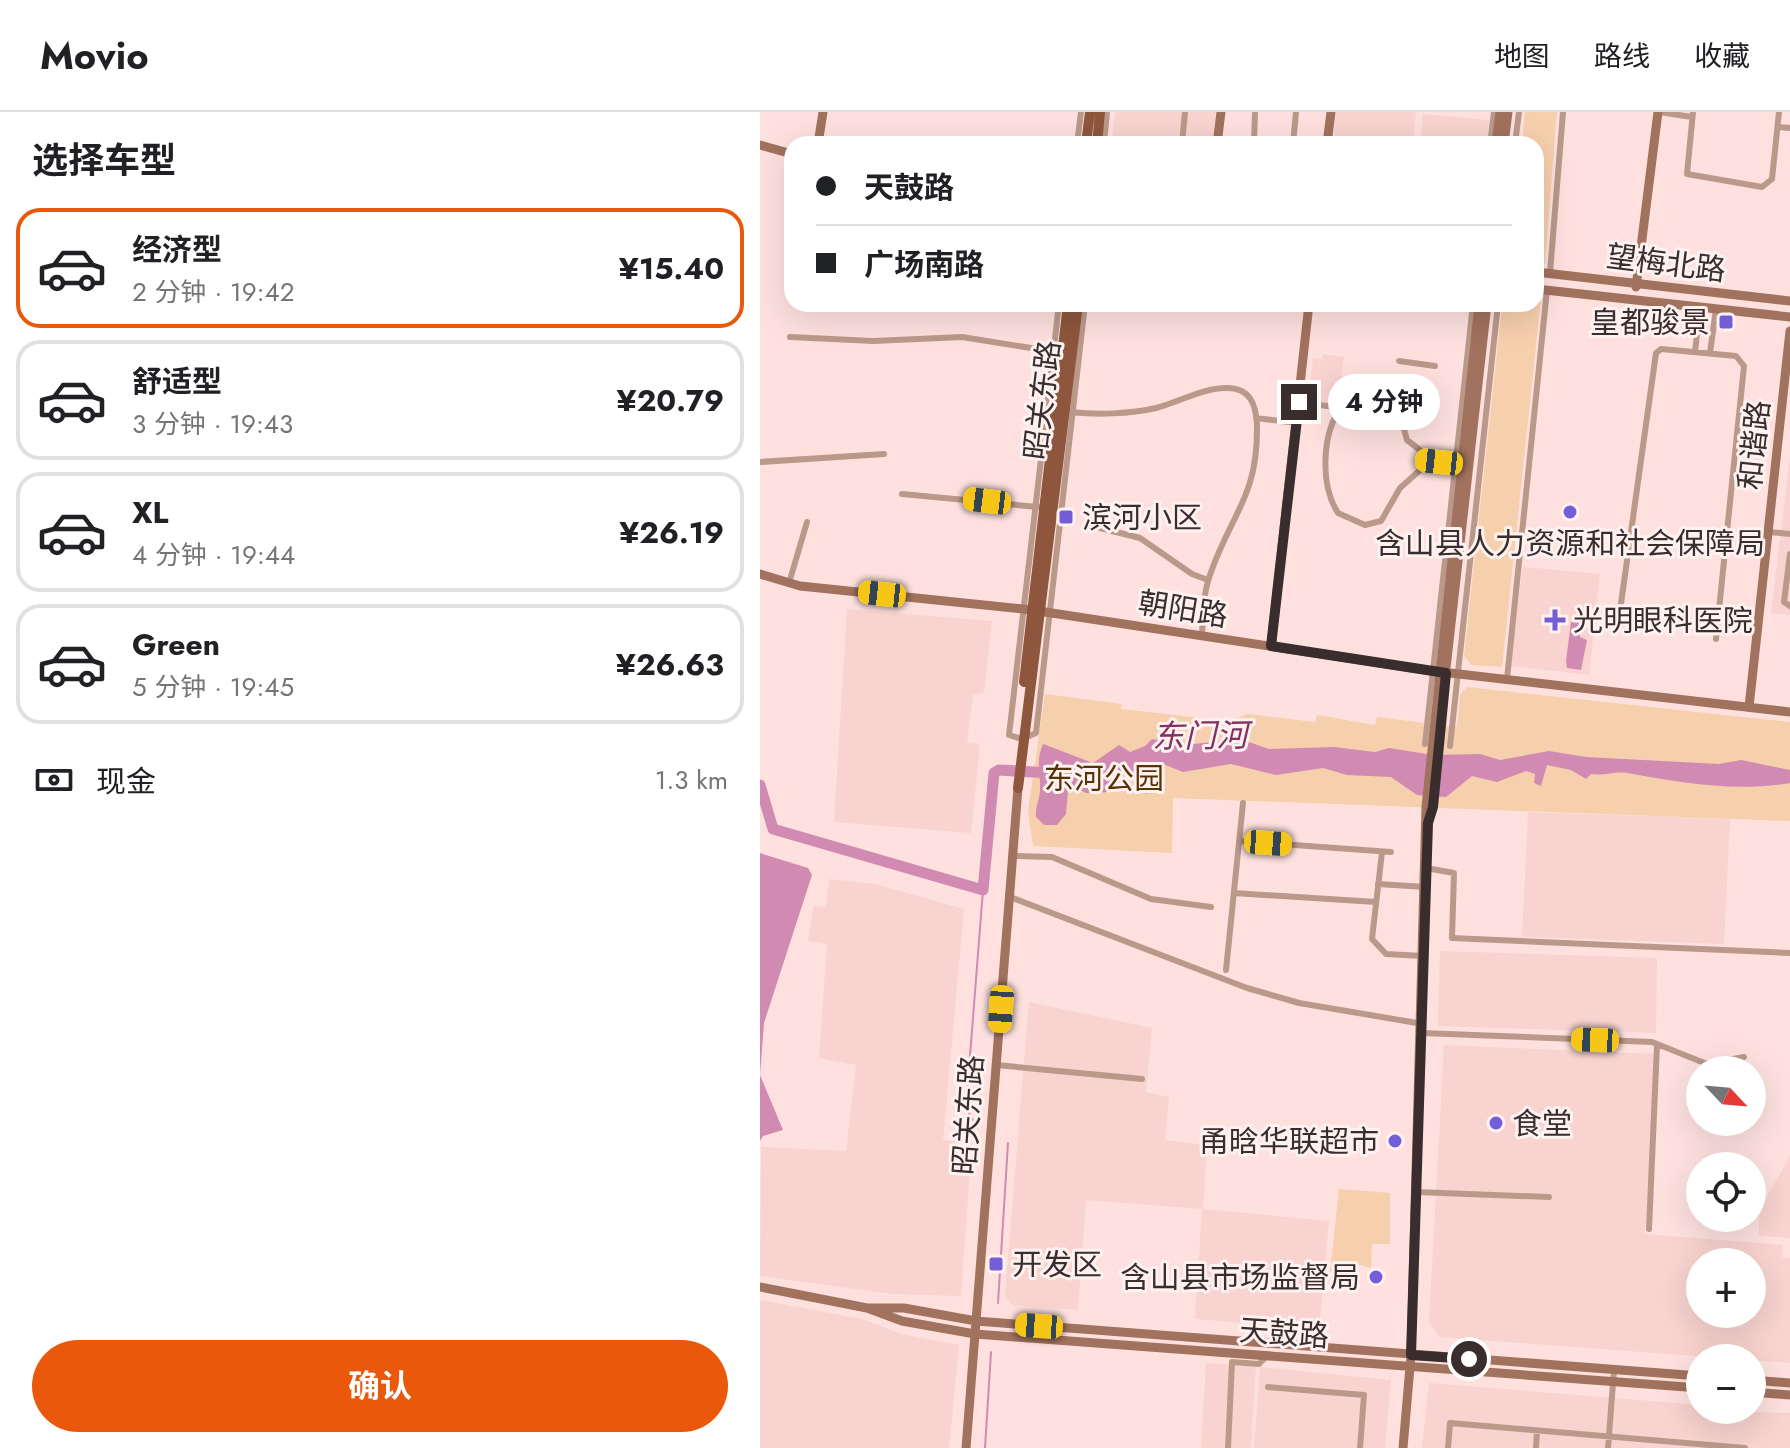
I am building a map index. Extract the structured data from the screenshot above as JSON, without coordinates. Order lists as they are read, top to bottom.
{
  "streets": {
    "main road": [
      "望梅北路",
      "昭关东路",
      "和谐路",
      "朝阳路",
      "天鼓路"
    ]
  },
  "crossings": [
    ["昭关东路", "朝阳路"],
    ["昭关东路", "天鼓路"],
    ["和谐路", "朝阳路"]
  ],
  "water": ["东门河"],
  "parks": ["东河公园"],
  "places": {
    "transit": ["皇都骏景", "滨河小区", "开发区"],
    "other": [
      "含山县人力资源和社会保障局",
      "食堂",
      "甬晗华联超市",
      "含山县市场监督局"
    ],
    "health": ["光明眼科医院"]
  },
  "north": "bottom right",
  "page": {
    "header": "Movio",
    "nav": ["地图", "路线", "收藏"],
    "heading": "选择车型",
    "banner": ["天鼓路", "广场南路"],
    "list": [
      {
        "name": "经济型",
        "note": "2 分钟 · 19:42",
        "value": "¥15.40"
      },
      {
        "name": "舒适型",
        "note": "3 分钟 · 19:43",
        "value": "¥20.79"
      },
      {
        "name": "XL",
        "note": "4 分钟 · 19:44",
        "value": "¥26.19"
      },
      {
        "name": "Green",
        "note": "5 分钟 · 19:45",
        "value": "¥26.63"
      }
    ],
    "bubble": "4 分钟",
    "pay": ["现金", "1.3 km"],
    "map_buttons": ["+", "−"],
    "buttons": "确认"
  }
}
